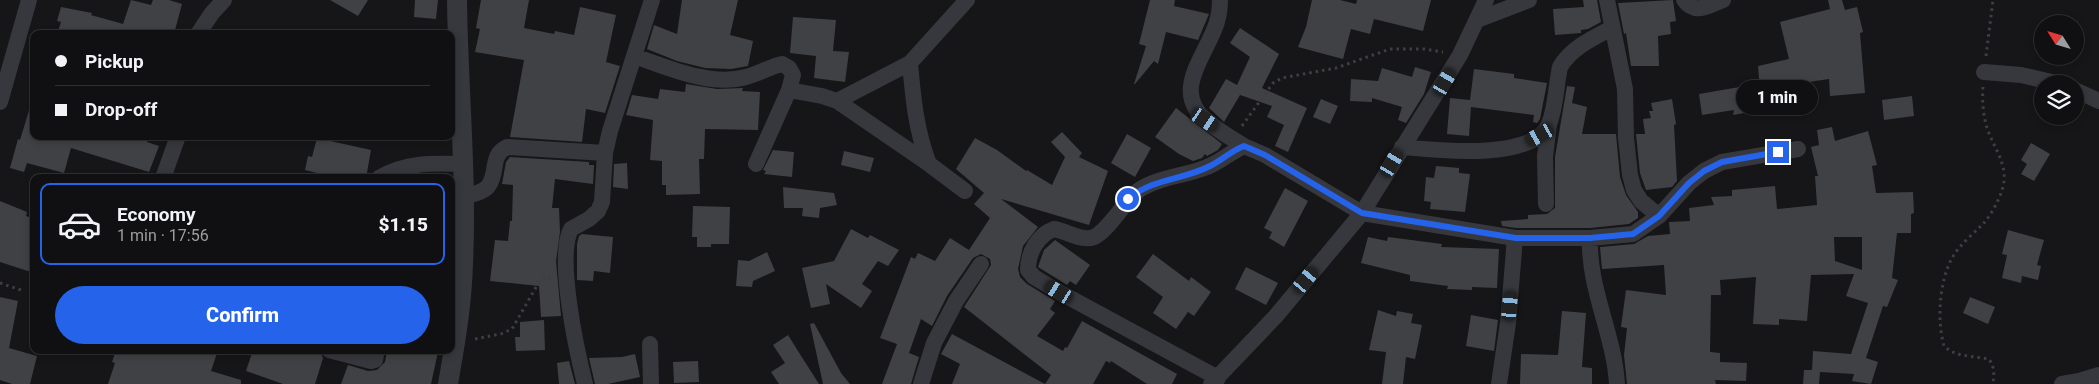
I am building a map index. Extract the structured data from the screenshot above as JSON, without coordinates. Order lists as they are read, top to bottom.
{
  "north": "top left",
  "page": {
    "banner": ["Pickup", "Drop-off"],
    "bubble": "1 min",
    "list": [
      {
        "name": "Economy",
        "note": "1 min · 17:56",
        "value": "$1.15"
      }
    ],
    "buttons": "Confirm"
  }
}
